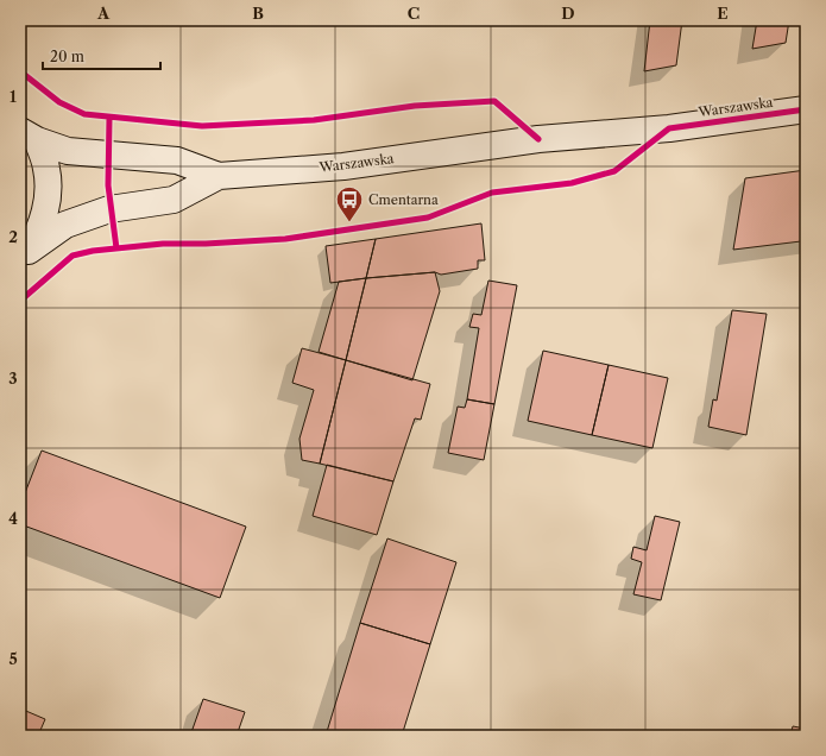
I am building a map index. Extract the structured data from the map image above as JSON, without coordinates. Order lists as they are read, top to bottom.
{
  "streets": {
    "street": ["Warszawska"]
  },
  "places": {
    "bus stop": ["Cmentarna"]
  },
  "scale_bar": "20 m",
  "grid": {
    "columns": [
      "A",
      "B",
      "C",
      "D",
      "E"
    ],
    "rows": [
      "1",
      "2",
      "3",
      "4",
      "5"
    ]
  }
}
